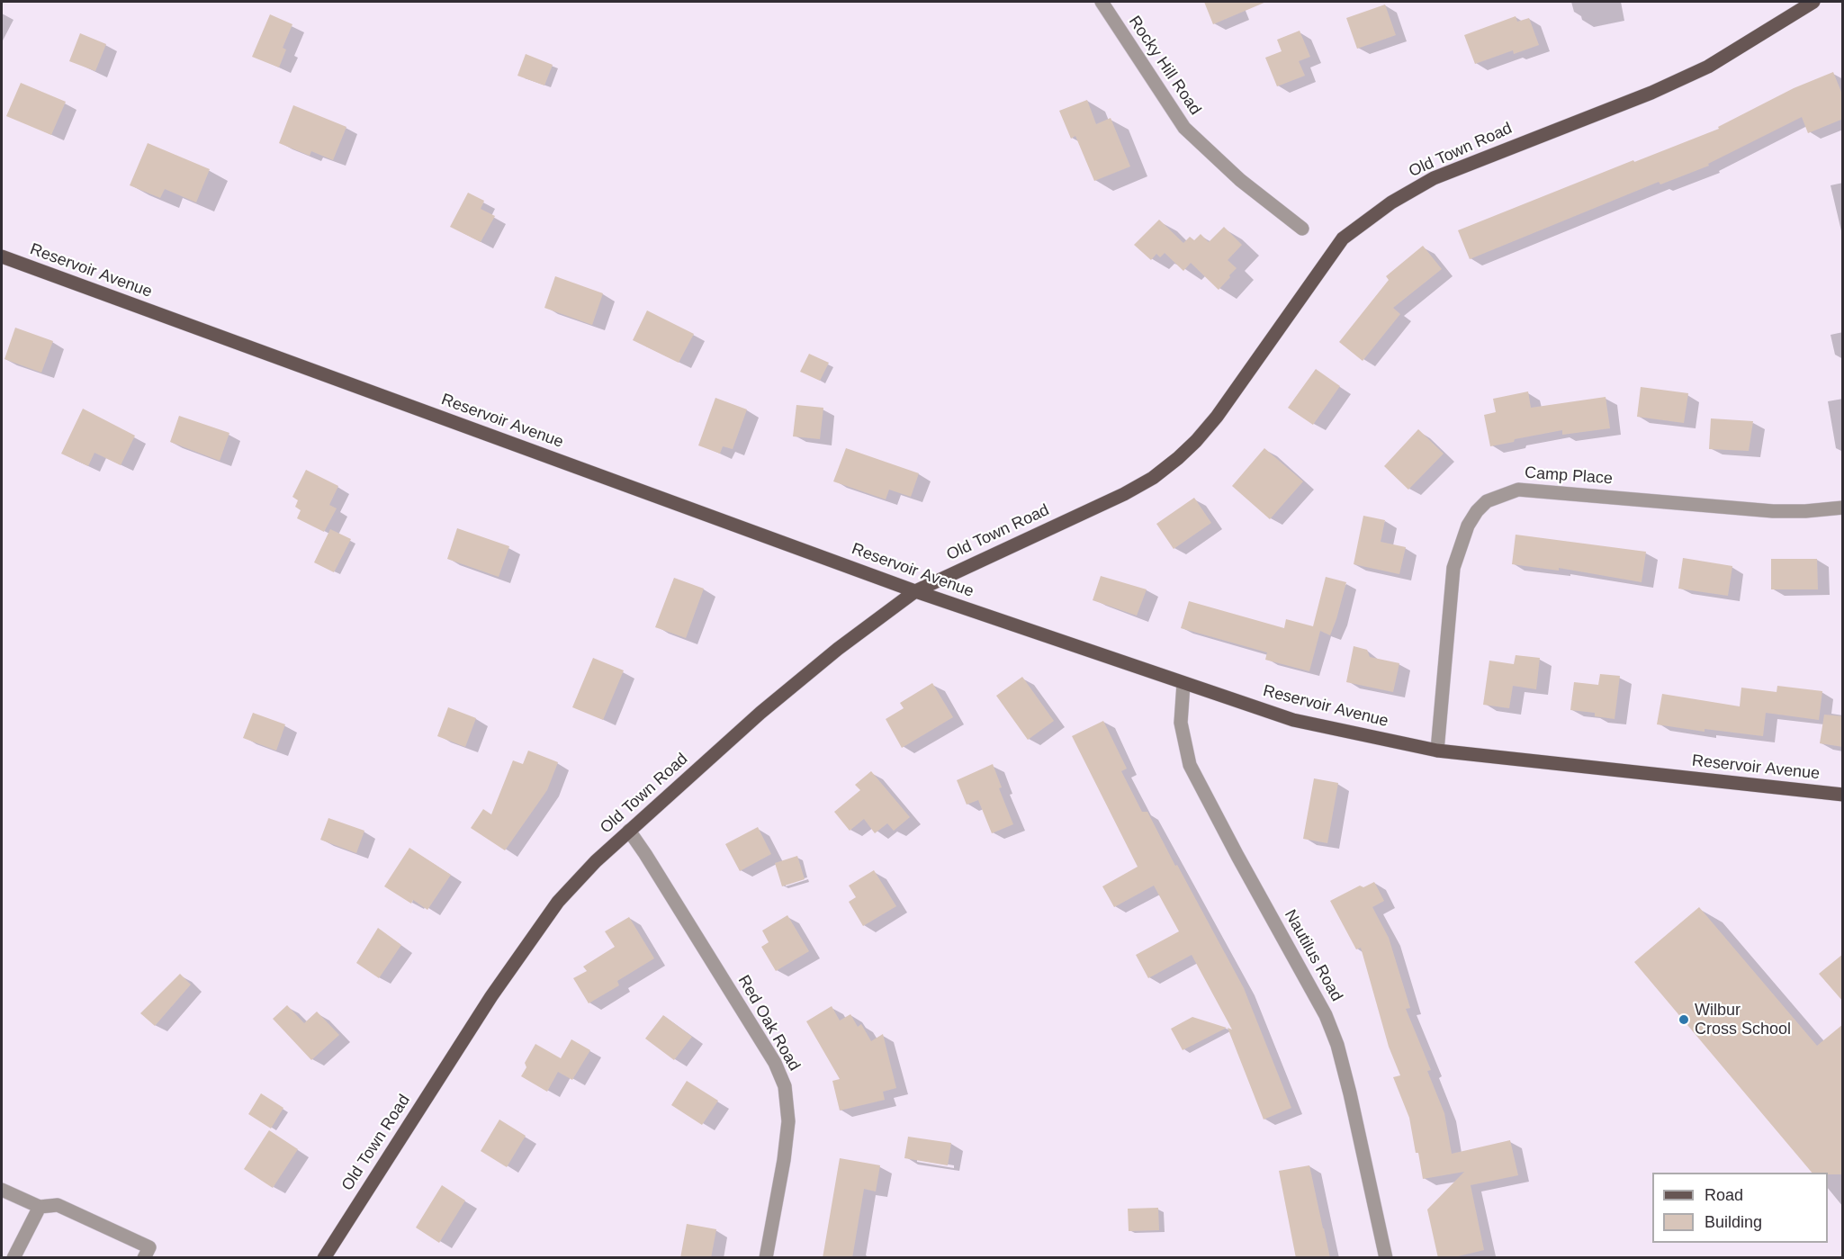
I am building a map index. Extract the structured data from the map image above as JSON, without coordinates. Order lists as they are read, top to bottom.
{
  "streets": {
    "main road": ["Old Town Road", "Reservoir Avenue"],
    "street": [
      "Rocky Hill Road",
      "Camp Place",
      "Nautilus Road",
      "Red Oak Road"
    ]
  },
  "crossings": [
    ["Old Town Road", "Reservoir Avenue"],
    ["Old Town Road", "Red Oak Road"],
    ["Reservoir Avenue", "Camp Place"],
    ["Reservoir Avenue", "Nautilus Road"]
  ],
  "places": ["Wilbur Cross School"],
  "legend": ["Road", "Building"]
}
